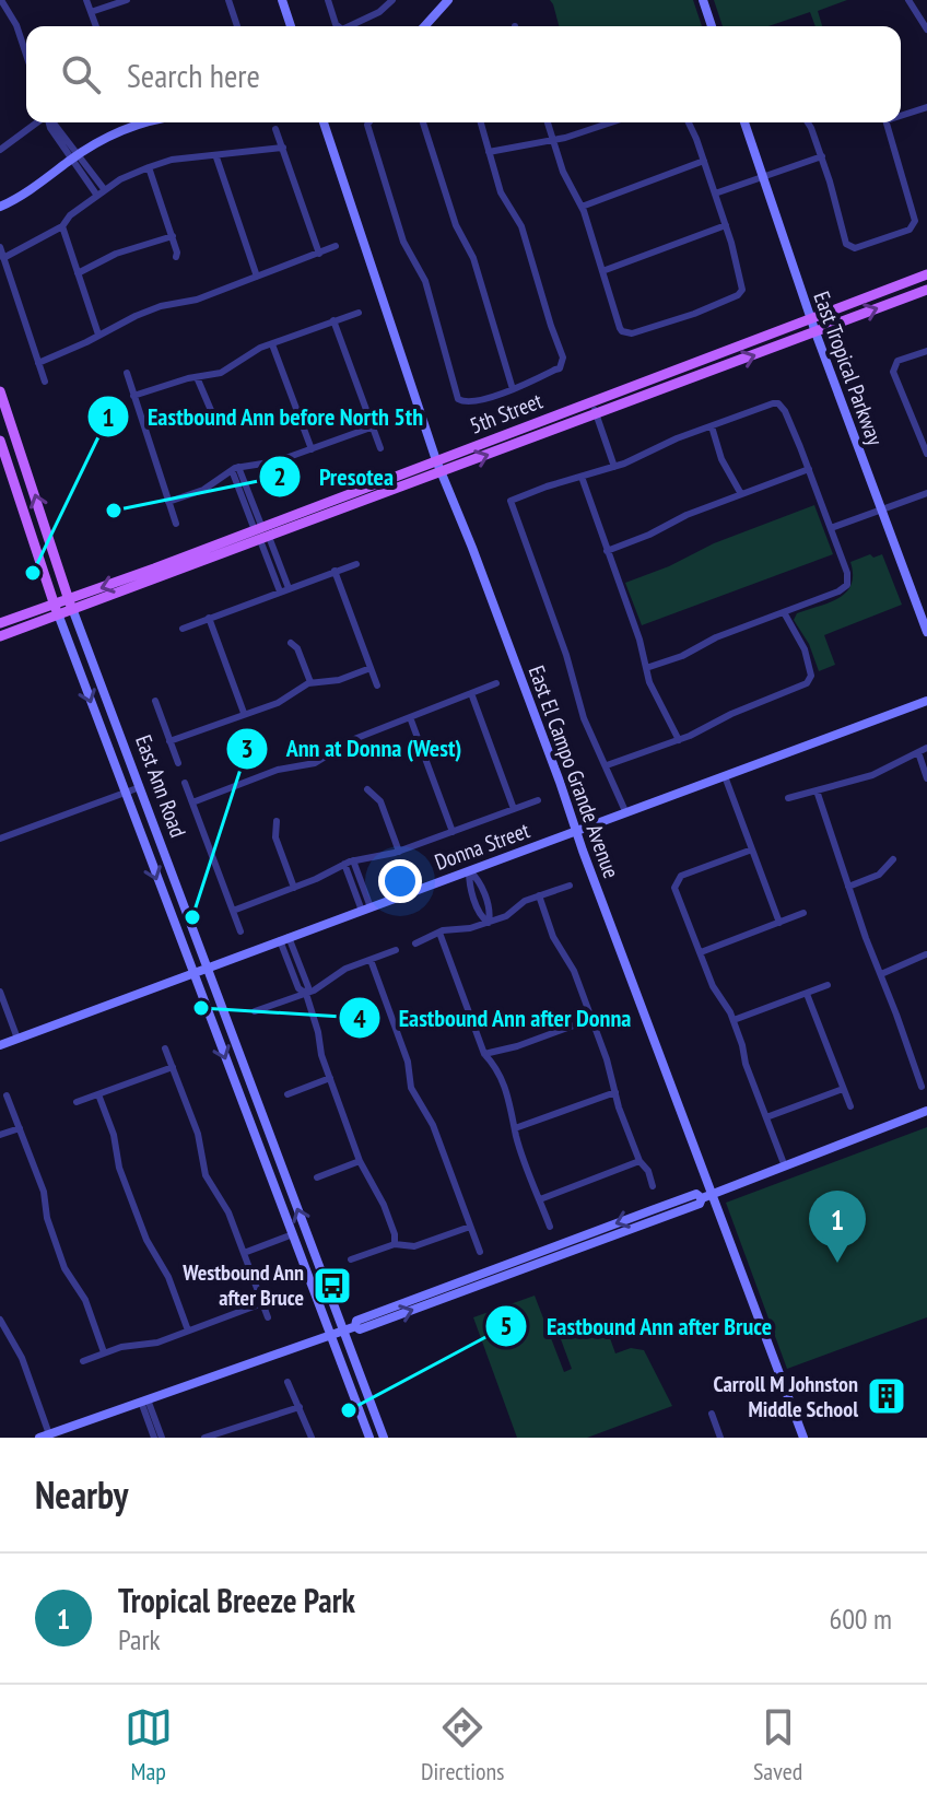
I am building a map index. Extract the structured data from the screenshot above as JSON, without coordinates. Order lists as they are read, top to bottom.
{
  "streets": {
    "main road": ["5th Street", "East Ann Road"],
    "street": ["East Tropical Parkway", "East El Campo Grande Avenue", "Donna Street"]
  },
  "crossings": [
    ["East Tropical Parkway", "5th Street"],
    ["5th Street", "East El Campo Grande Avenue"],
    ["5th Street", "East Ann Road"],
    ["East El Campo Grande Avenue", "Donna Street"],
    ["East Ann Road", "Donna Street"]
  ],
  "places": {
    "other": [
      "Presotea",
      "Eastbound Ann before North 5th",
      "Ann at Donna (West)",
      "Eastbound Ann after Donna",
      "Eastbound Ann after Bruce"
    ],
    "bus stop": ["Westbound Ann after Bruce"],
    "building": ["Carroll M Johnston Middle School"]
  },
  "page": {
    "search": "Search here",
    "pins": "1",
    "heading": "Nearby",
    "list": [
      {
        "mark": "1",
        "name": "Tropical Breeze Park",
        "note": "Park",
        "value": "600 m"
      }
    ],
    "nav": ["Map", "Directions", "Saved"]
  }
}
